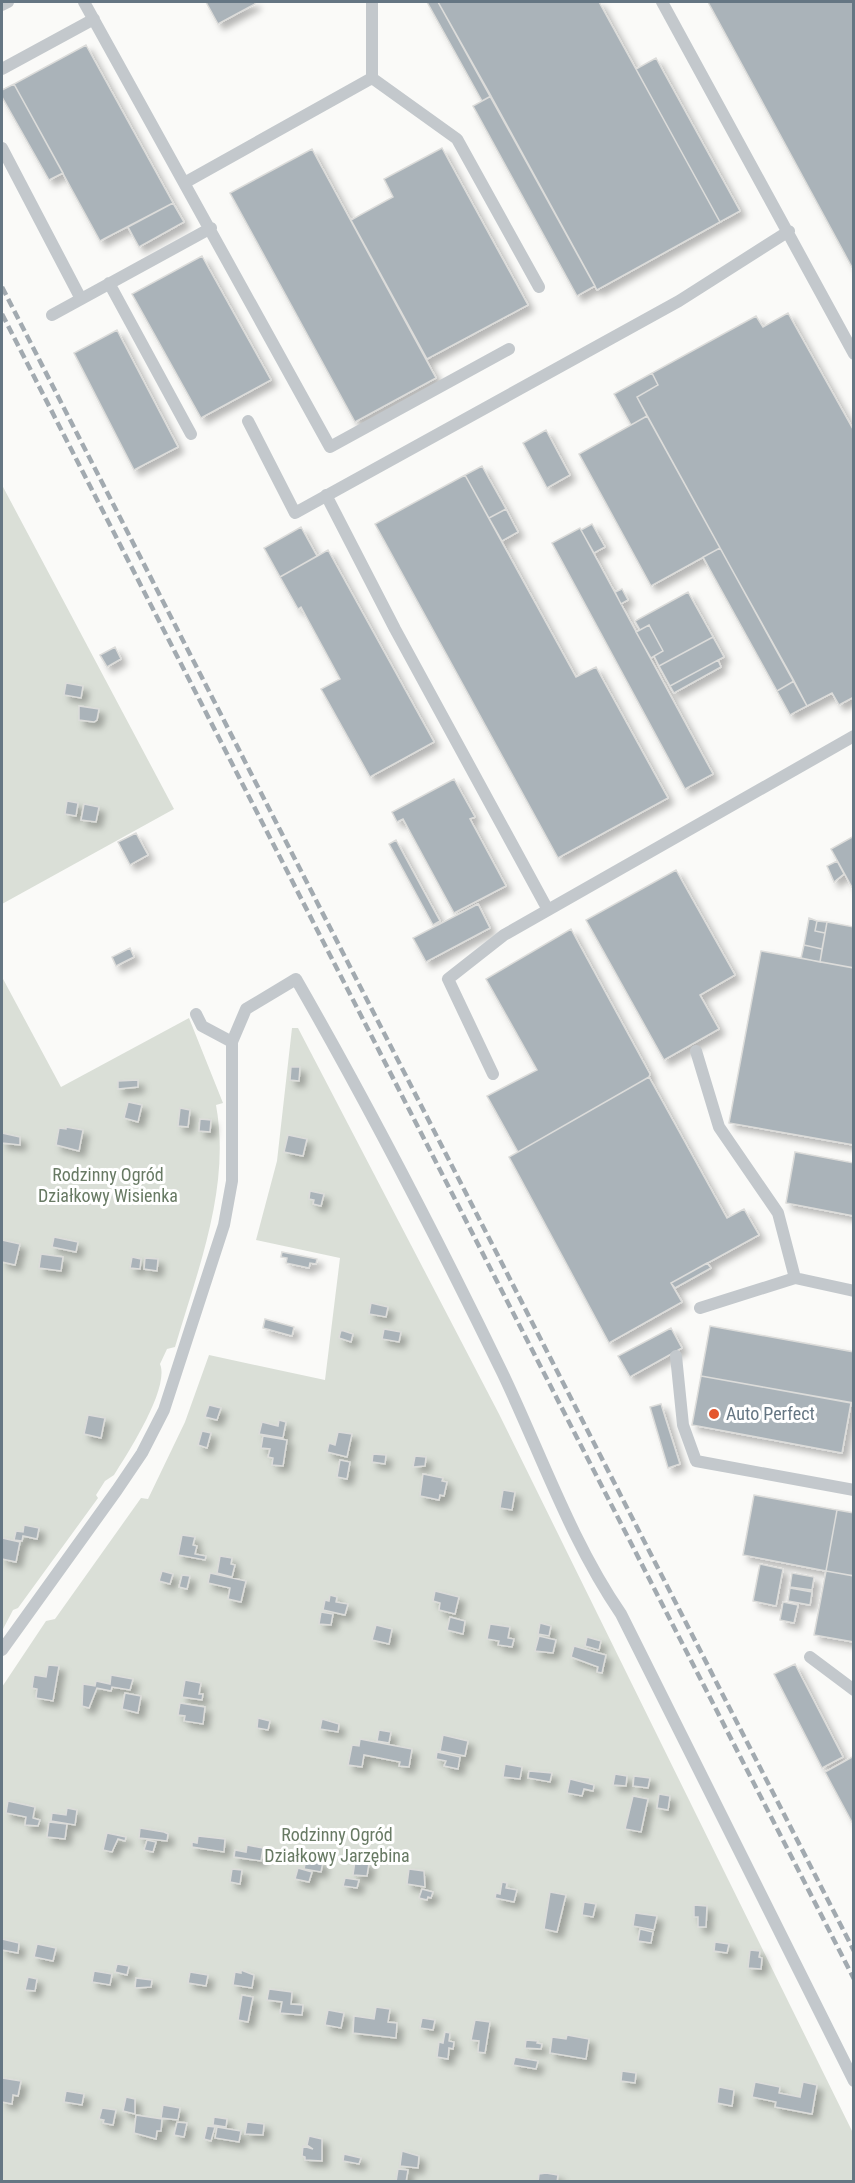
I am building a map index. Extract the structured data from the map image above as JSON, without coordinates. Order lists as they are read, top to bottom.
{
  "parks": ["Rodzinny Ogród Działkowy Wisienka", "Rodzinny Ogród Działkowy Jarzębina"],
  "places": ["Auto Perfect"]
}
